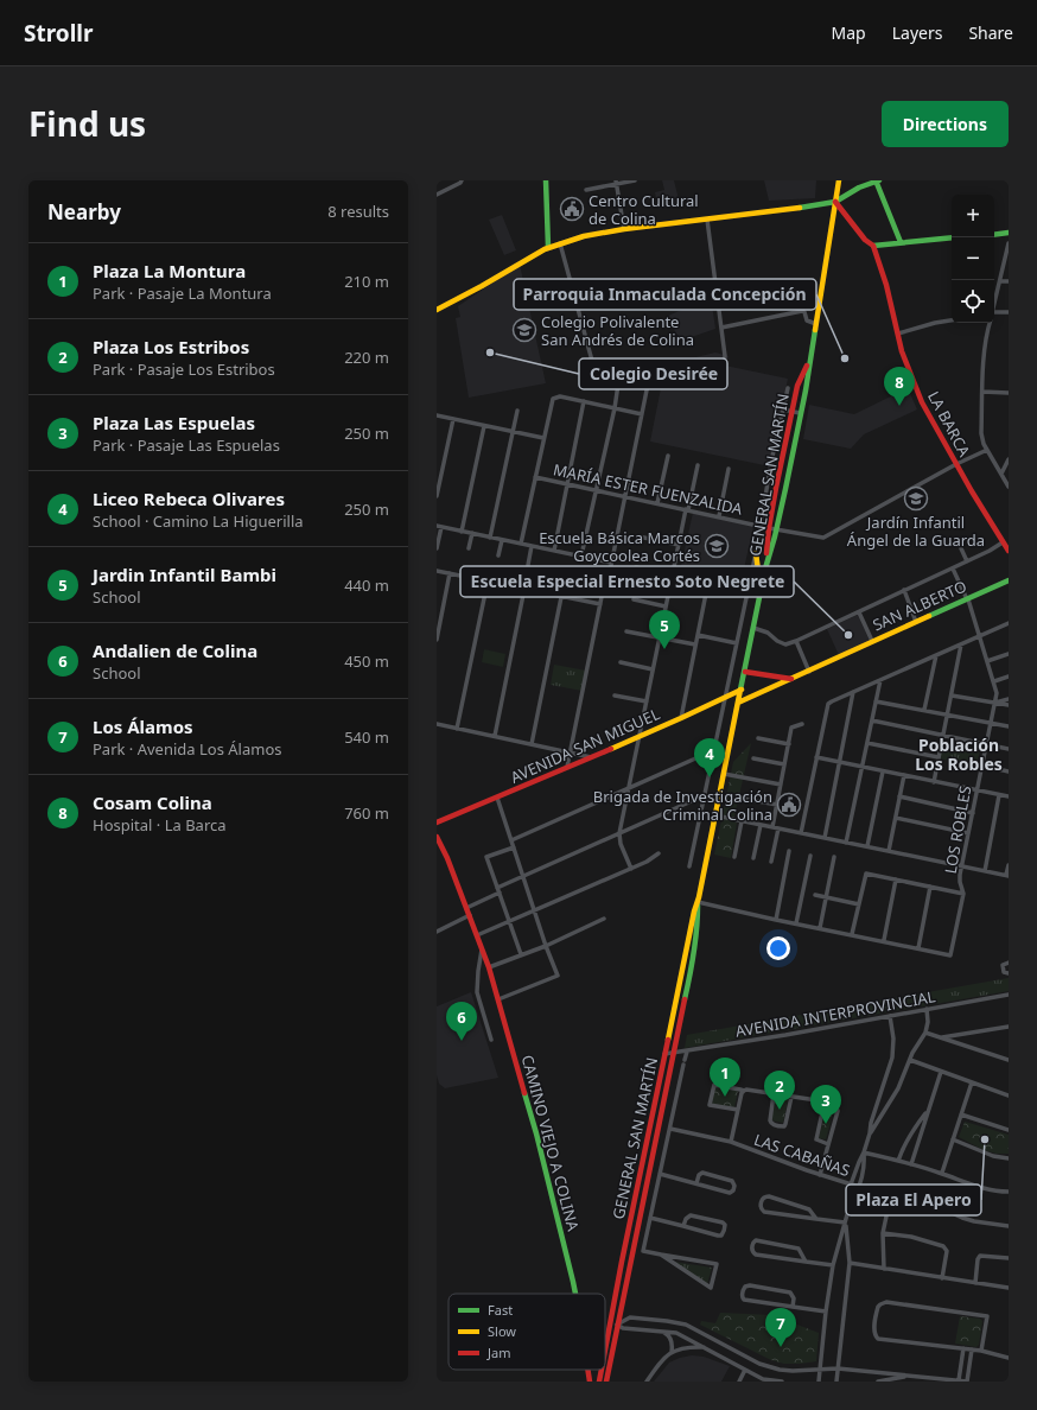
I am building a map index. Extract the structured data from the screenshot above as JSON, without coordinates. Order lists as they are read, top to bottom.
{
  "streets": {
    "main road": [
      "LA BARCA",
      "GENERAL SAN MARTÍN",
      "SAN ALBERTO",
      "AVENIDA SAN MIGUEL",
      "CAMINO VIEJO A COLINA"
    ],
    "street": [
      "MARÍA ESTER FUENZALIDA",
      "LOS ROBLES",
      "AVENIDA INTERPROVINCIAL",
      "LAS CABAÑAS"
    ]
  },
  "crossings": [
    ["LA BARCA", "GENERAL SAN MARTÍN"],
    ["LA BARCA", "MARÍA ESTER FUENZALIDA"],
    ["GENERAL SAN MARTÍN", "MARÍA ESTER FUENZALIDA"],
    ["GENERAL SAN MARTÍN", "SAN ALBERTO"],
    ["GENERAL SAN MARTÍN", "AVENIDA SAN MIGUEL"],
    ["GENERAL SAN MARTÍN", "AVENIDA INTERPROVINCIAL"],
    ["SAN ALBERTO", "LOS ROBLES"]
  ],
  "districts": ["Población Los Robles"],
  "places": {
    "public building": ["Centro Cultural de Colina", "Brigada de Investigación Criminal Colina"],
    "school or university": ["Colegio Polivalente San Andrés de Colina", "Jardín Infantil Ángel de la Guarda", "Escuela Básica Marcos Goycoolea Cortés"],
    "other": [
      "Colegio Desirée",
      "Parroquia Inmaculada Concepción",
      "Escuela Especial Ernesto Soto Negrete",
      "Plaza El Apero"
    ]
  },
  "legend": ["Fast", "Slow", "Jam"],
  "page": {
    "header": "Strollr",
    "nav": ["Map", "Layers", "Share"],
    "title": "Find us",
    "buttons": "Directions",
    "heading": ["Nearby", "8 results"],
    "map_buttons": ["+", "−"],
    "list": [
      {
        "mark": "1",
        "name": "Plaza La Montura",
        "note": "Park · Pasaje La Montura",
        "value": "210 m"
      },
      {
        "mark": "2",
        "name": "Plaza Los Estribos",
        "note": "Park · Pasaje Los Estribos",
        "value": "220 m"
      },
      {
        "mark": "3",
        "name": "Plaza Las Espuelas",
        "note": "Park · Pasaje Las Espuelas",
        "value": "250 m"
      },
      {
        "mark": "4",
        "name": "Liceo Rebeca Olivares",
        "note": "School · Camino La Higuerilla",
        "value": "250 m"
      },
      {
        "mark": "5",
        "name": "Jardin Infantil Bambi",
        "note": "School",
        "value": "440 m"
      },
      {
        "mark": "6",
        "name": "Andalien de Colina",
        "note": "School",
        "value": "450 m"
      },
      {
        "mark": "7",
        "name": "Los Álamos",
        "note": "Park · Avenida Los Álamos",
        "value": "540 m"
      },
      {
        "mark": "8",
        "name": "Cosam Colina",
        "note": "Hospital · La Barca",
        "value": "760 m"
      }
    ],
    "pins": [
      "8",
      "5",
      "4",
      "6",
      "1",
      "2",
      "3",
      "7"
    ]
  }
}
